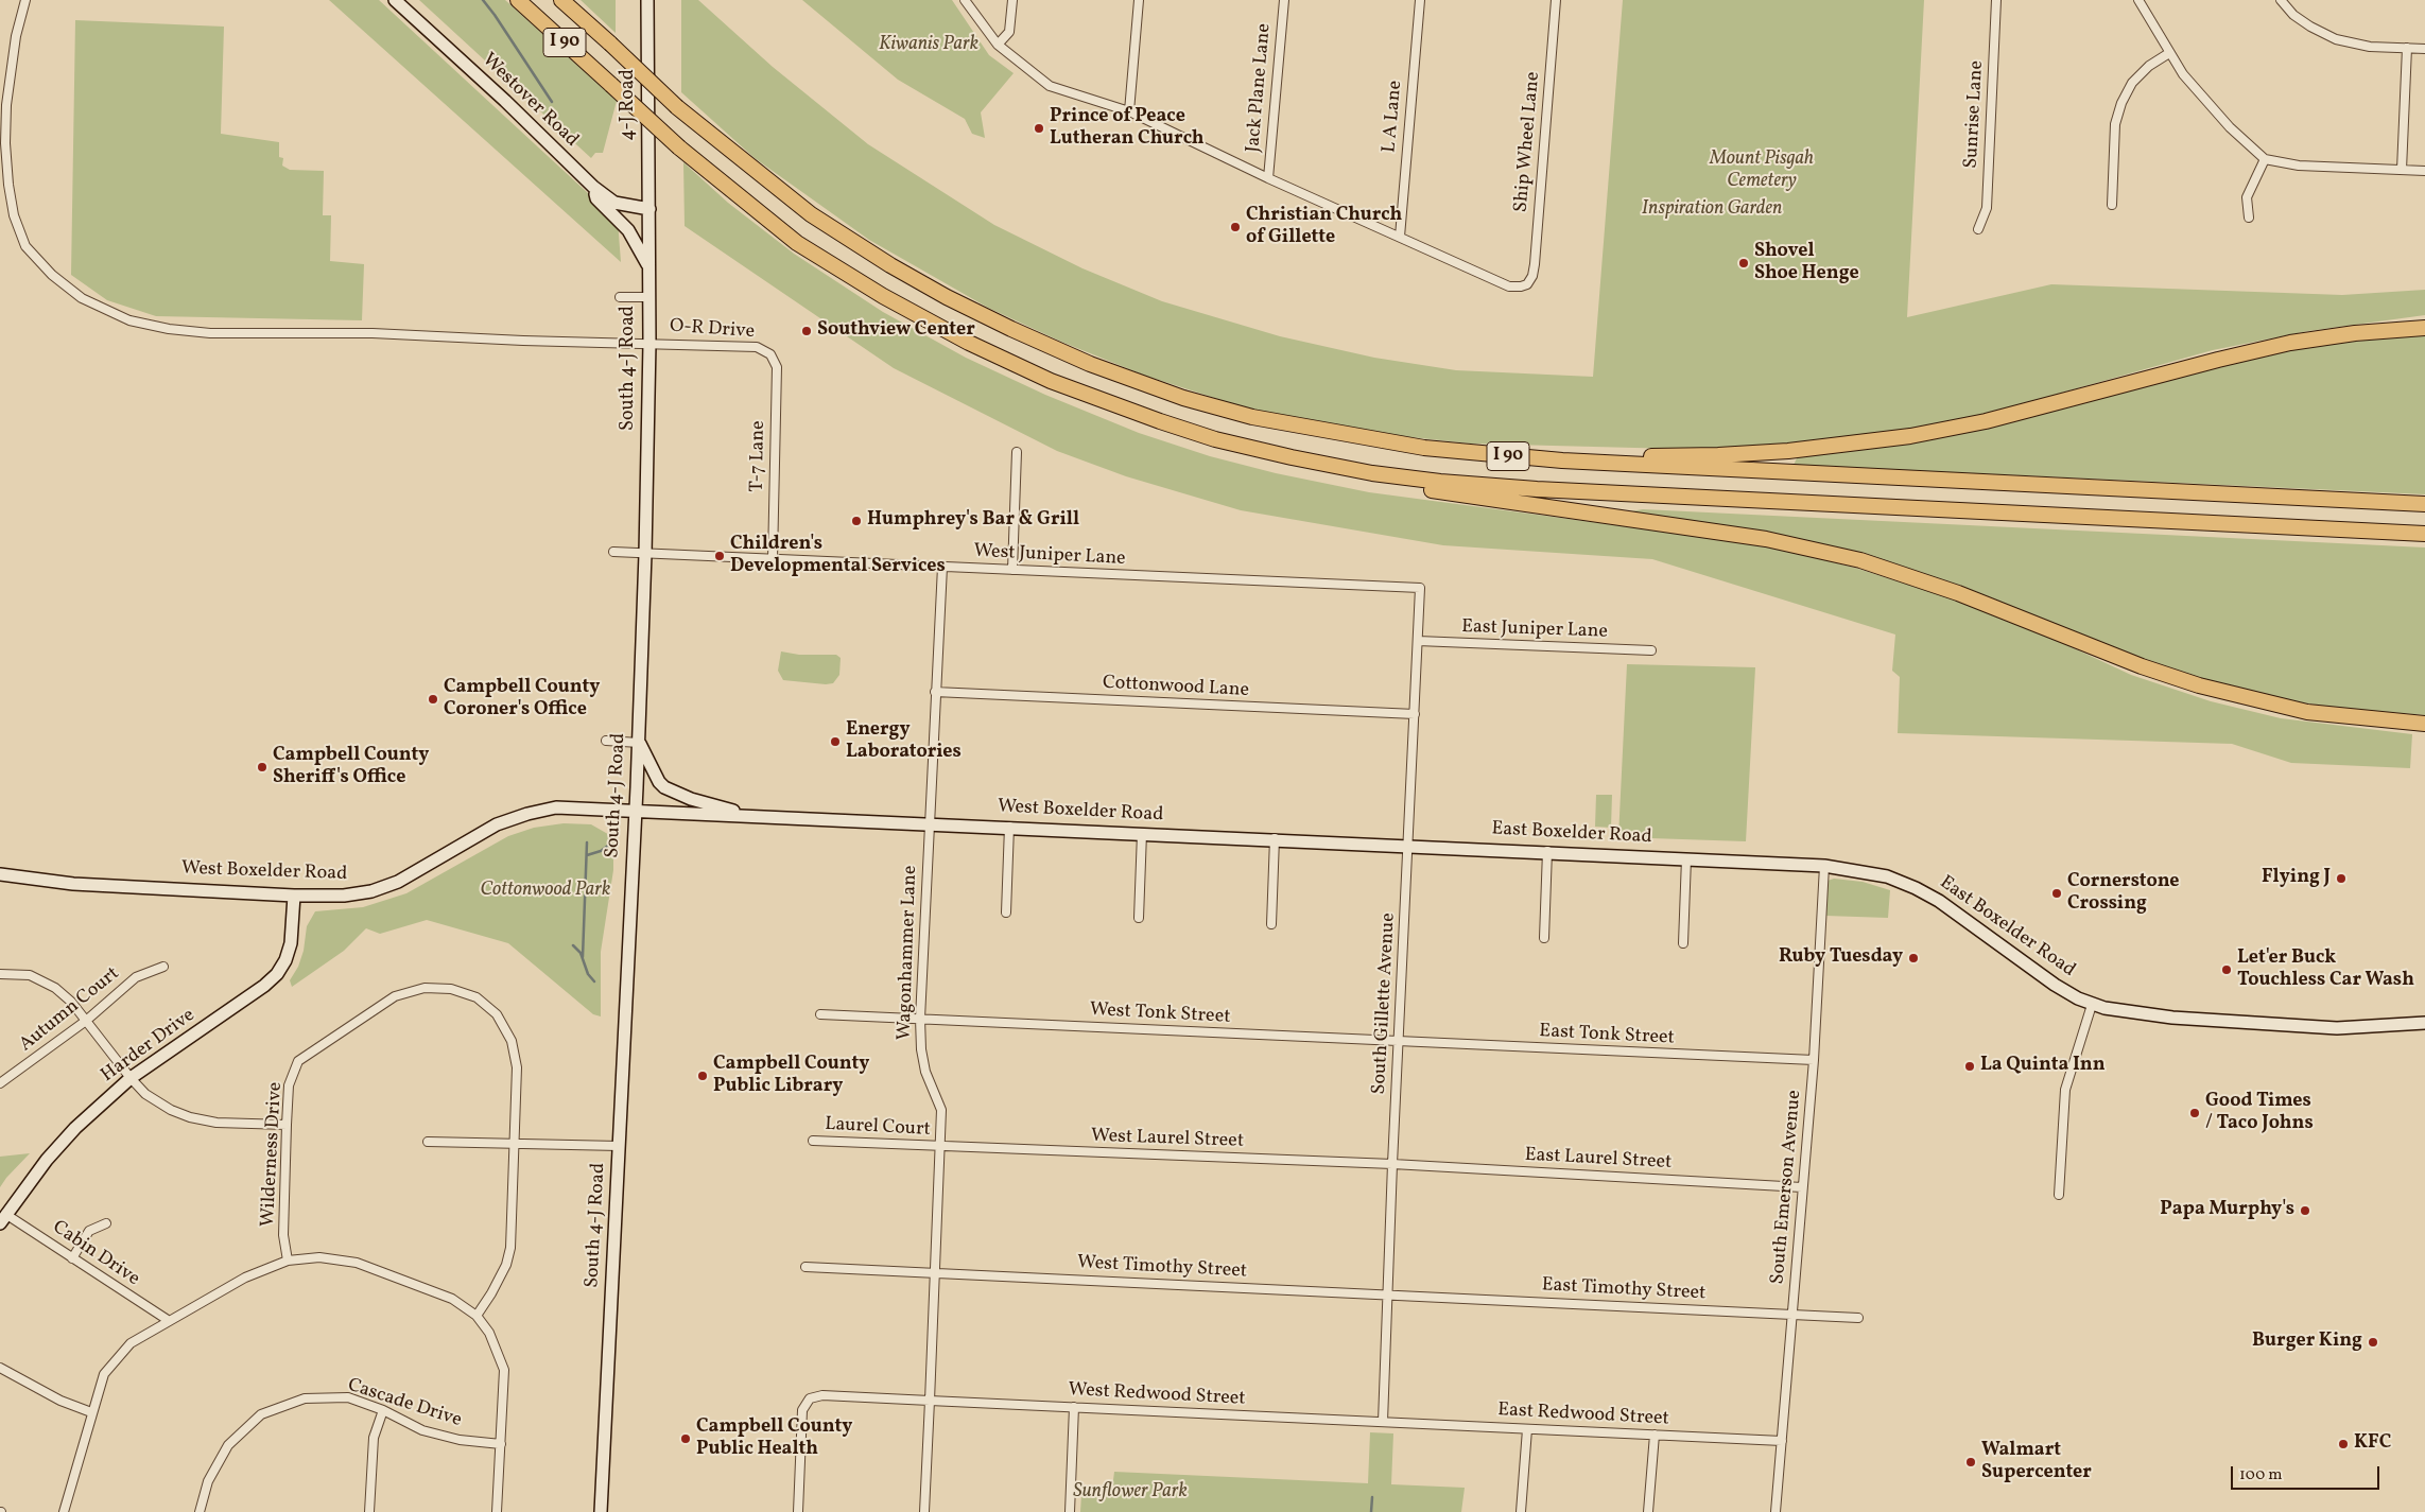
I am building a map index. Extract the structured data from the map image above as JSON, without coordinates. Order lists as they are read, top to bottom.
{
  "streets": {
    "highway": ["I 90"],
    "main road": [
      "Westover Road",
      "4-J Road",
      "South 4-J Road",
      "West Boxelder Road",
      "East Boxelder Road",
      "Harder Drive"
    ],
    "street": [
      "Jack Plane Lane",
      "Sunrise Lane",
      "L A Lane",
      "Ship Wheel Lane",
      "O-R Drive",
      "T-7 Lane",
      "West Juniper Lane",
      "East Juniper Lane",
      "Cottonwood Lane",
      "Wagonhammer Lane",
      "South Gillette Avenue",
      "Autumn Court",
      "West Tonk Street",
      "East Tonk Street",
      "Laurel Court",
      "West Laurel Street",
      "Wilderness Drive",
      "East Laurel Street",
      "South Emerson Avenue",
      "Cabin Drive",
      "West Timothy Street",
      "East Timothy Street",
      "West Redwood Street",
      "Cascade Drive",
      "East Redwood Street"
    ]
  },
  "crossings": [
    ["Westover Road", "4-J Road"],
    ["Westover Road", "South 4-J Road"],
    ["4-J Road", "South 4-J Road"],
    ["L A Lane", "Ship Wheel Lane"],
    ["O-R Drive", "South 4-J Road"],
    ["O-R Drive", "T-7 Lane"],
    ["South 4-J Road", "West Juniper Lane"],
    ["South 4-J Road", "West Boxelder Road"],
    ["T-7 Lane", "West Juniper Lane"],
    ["West Juniper Lane", "Wagonhammer Lane"],
    ["West Juniper Lane", "South Gillette Avenue"],
    ["East Juniper Lane", "South Gillette Avenue"],
    ["Cottonwood Lane", "Wagonhammer Lane"],
    ["Cottonwood Lane", "South Gillette Avenue"],
    ["West Boxelder Road", "East Boxelder Road"],
    ["West Boxelder Road", "Wagonhammer Lane"],
    ["West Boxelder Road", "South Gillette Avenue"],
    ["West Boxelder Road", "Harder Drive"],
    ["East Boxelder Road", "South Gillette Avenue"],
    ["East Boxelder Road", "South Emerson Avenue"],
    ["Wagonhammer Lane", "West Tonk Street"],
    ["Wagonhammer Lane", "Laurel Court"],
    ["Wagonhammer Lane", "West Laurel Street"],
    ["Wagonhammer Lane", "West Timothy Street"],
    ["Wagonhammer Lane", "West Redwood Street"],
    ["South Gillette Avenue", "West Tonk Street"],
    ["South Gillette Avenue", "East Tonk Street"],
    ["South Gillette Avenue", "West Laurel Street"],
    ["South Gillette Avenue", "East Laurel Street"],
    ["South Gillette Avenue", "West Timothy Street"],
    ["South Gillette Avenue", "East Timothy Street"],
    ["South Gillette Avenue", "West Redwood Street"],
    ["South Gillette Avenue", "East Redwood Street"],
    ["West Tonk Street", "East Tonk Street"],
    ["East Tonk Street", "South Emerson Avenue"],
    ["Harder Drive", "Cabin Drive"],
    ["Laurel Court", "West Laurel Street"],
    ["West Laurel Street", "East Laurel Street"],
    ["East Laurel Street", "South Emerson Avenue"],
    ["South Emerson Avenue", "East Timothy Street"],
    ["South Emerson Avenue", "East Redwood Street"],
    ["West Timothy Street", "East Timothy Street"],
    ["West Redwood Street", "East Redwood Street"]
  ],
  "parks": [
    "Kiwanis Park",
    "Mount Pisgah Cemetery",
    "Inspiration Garden",
    "Cottonwood Park",
    "Sunflower Park"
  ],
  "places": [
    "Prince of Peace Lutheran Church",
    "Christian Church of Gillette",
    "Shovel Shoe Henge",
    "Southview Center",
    "Humphrey's Bar & Grill",
    "Children's Developmental Services",
    "Campbell County Coroner's Office",
    "Energy Laboratories",
    "Campbell County Sheriff's Office",
    "Flying J",
    "Cornerstone Crossing",
    "Ruby Tuesday",
    "Let'er Buck Touchless Car Wash",
    "La Quinta Inn",
    "Campbell County Public Library",
    "Good Times / Taco Johns",
    "Papa Murphy's",
    "Burger King",
    "Campbell County Public Health",
    "KFC",
    "Walmart Supercenter"
  ],
  "scale_bar": "100 m"
}
